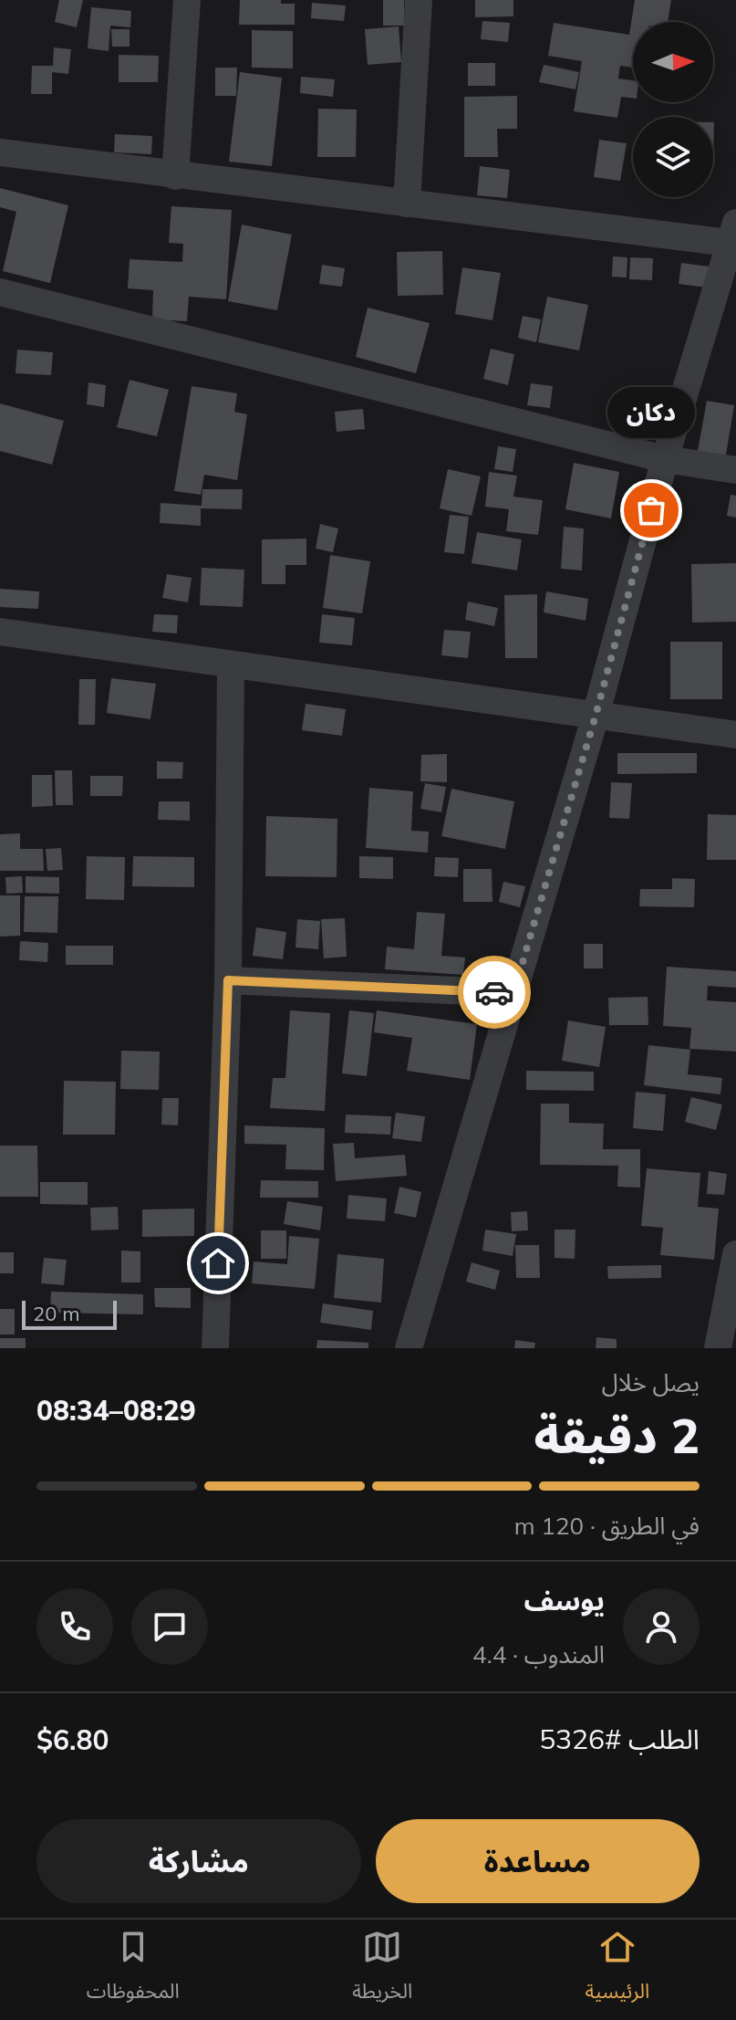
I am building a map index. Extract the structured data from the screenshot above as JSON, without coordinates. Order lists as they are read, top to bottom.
{
  "places": ["دكان"],
  "scale_bar": "20 m",
  "north": "right",
  "page": {
    "bubble": "دكان",
    "scale": "20 m",
    "heading": ["2 دقيقة", "يصل خلال", "08:29–08:34"],
    "panel": [
      "يوسف",
      "المندوب · 4.4",
      "الطلب #5326",
      "$6.80"
    ],
    "bar": "في الطريق · 120 m",
    "buttons": ["مساعدة", "مشاركة"],
    "tabs": ["الرئيسية", "الخريطة", "المحفوظات"]
  }
}
